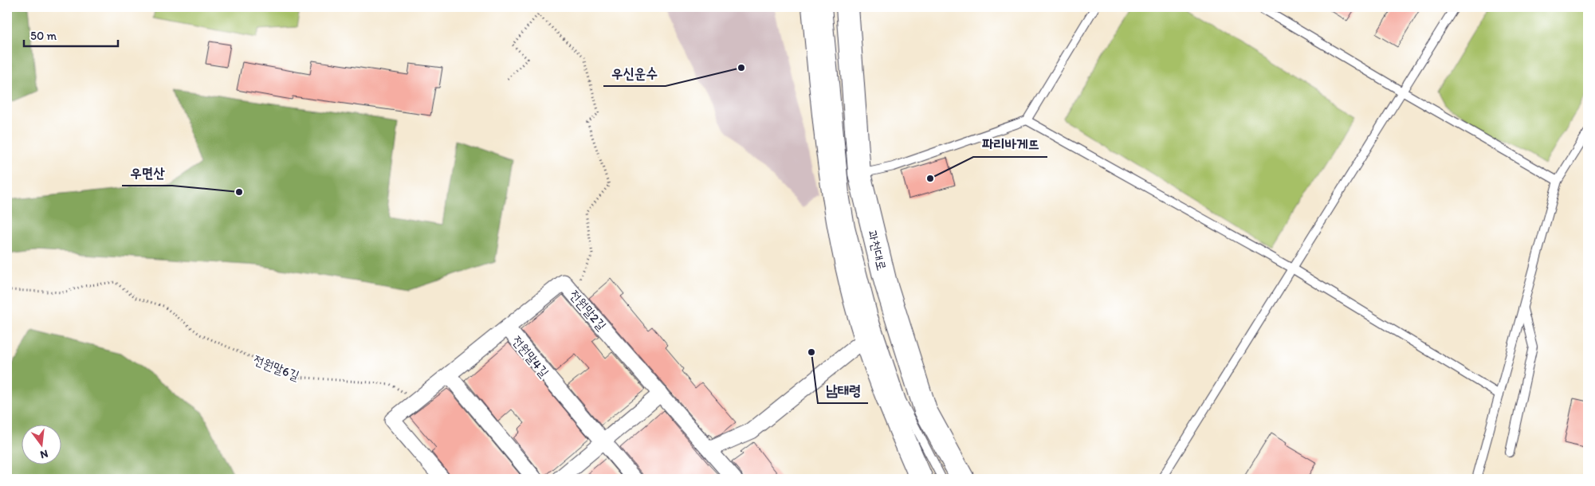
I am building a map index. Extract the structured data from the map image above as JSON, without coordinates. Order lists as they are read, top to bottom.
{
  "streets": {
    "main road": ["과천대로"],
    "street": ["전원말2길", "전원말4길"],
    "path": ["전원말6길"]
  },
  "crossings": [
    ["전원말2길", "전원말4길"]
  ],
  "places": [
    "우신운수",
    "파리바게뜨",
    "우면산",
    "남태령"
  ],
  "scale_bar": "50 m",
  "north": "bottom"
}
